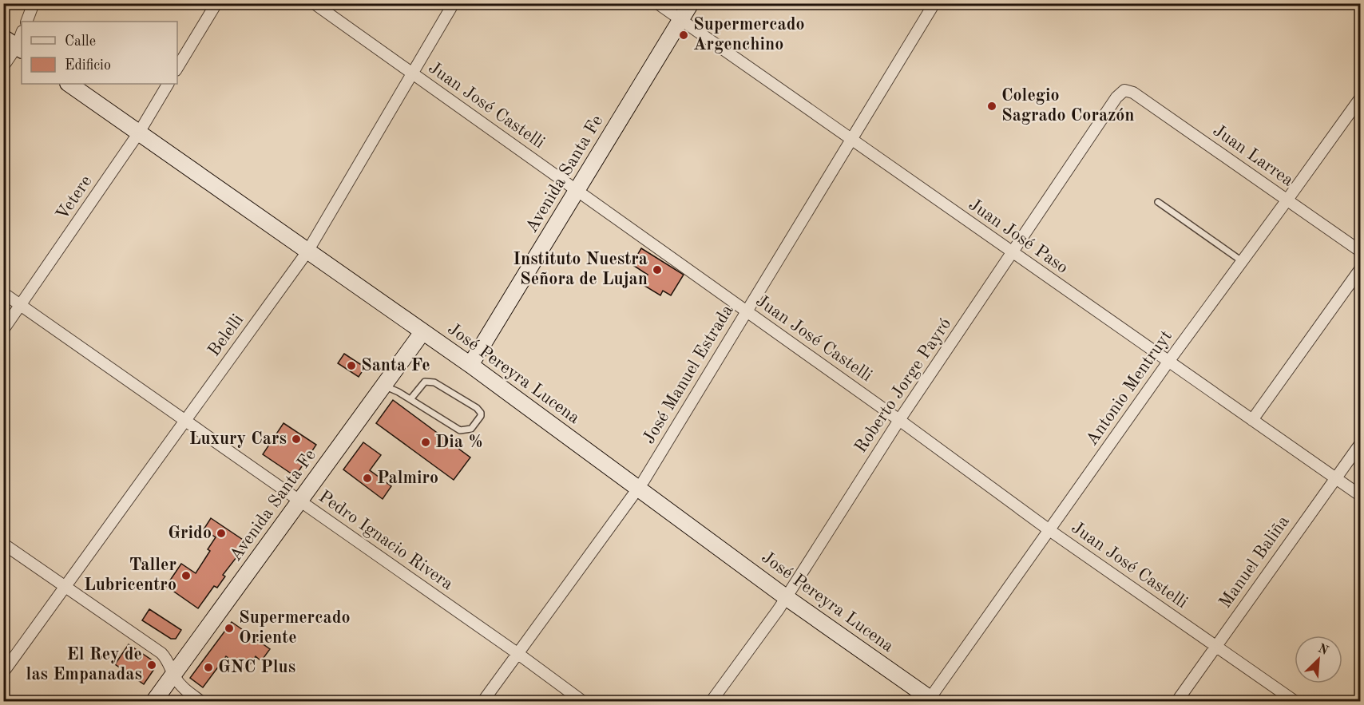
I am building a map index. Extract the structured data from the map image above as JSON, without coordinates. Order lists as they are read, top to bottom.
{
  "streets": {
    "street": [
      "Juan José Castelli",
      "Juan Larrea",
      "Avenida Santa Fe",
      "Vetere",
      "Juan José Paso",
      "Belelli",
      "José Pereyra Lucena",
      "José Manuel Estrada",
      "Roberto Jorge Payró",
      "Antonio Mentruyt",
      "Pedro Ignacio Rivera",
      "Manuel Baliña"
    ]
  },
  "crossings": [
    ["Juan José Castelli", "Avenida Santa Fe"],
    ["Juan José Castelli", "Belelli"],
    ["Juan José Castelli", "José Manuel Estrada"],
    ["Juan José Castelli", "Roberto Jorge Payró"],
    ["Juan José Castelli", "Antonio Mentruyt"],
    ["Juan José Castelli", "Manuel Baliña"],
    ["Juan Larrea", "Roberto Jorge Payró"],
    ["Juan Larrea", "Antonio Mentruyt"],
    ["Avenida Santa Fe", "Juan José Paso"],
    ["Avenida Santa Fe", "José Pereyra Lucena"],
    ["Avenida Santa Fe", "Pedro Ignacio Rivera"],
    ["Vetere", "José Pereyra Lucena"],
    ["Vetere", "Pedro Ignacio Rivera"],
    ["Juan José Paso", "José Manuel Estrada"],
    ["Juan José Paso", "Roberto Jorge Payró"],
    ["Juan José Paso", "Antonio Mentruyt"],
    ["Juan José Paso", "Manuel Baliña"],
    ["Belelli", "José Pereyra Lucena"],
    ["Belelli", "Pedro Ignacio Rivera"],
    ["José Pereyra Lucena", "José Manuel Estrada"],
    ["José Pereyra Lucena", "Roberto Jorge Payró"],
    ["José Pereyra Lucena", "Antonio Mentruyt"],
    ["José Manuel Estrada", "Pedro Ignacio Rivera"]
  ],
  "places": [
    "Supermercado Argenchino",
    "Colegio Sagrado Corazón",
    "Instituto Nuestra Señora de Lujan",
    "Santa Fe",
    "Luxury Cars",
    "Dia %",
    "Palmiro",
    "Grido",
    "Taller Lubricentro",
    "Supermercado Oriente",
    "El Rey de las Empanadas",
    "GNC Plus"
  ],
  "legend": ["Calle", "Edificio"],
  "north": "top right"
}
